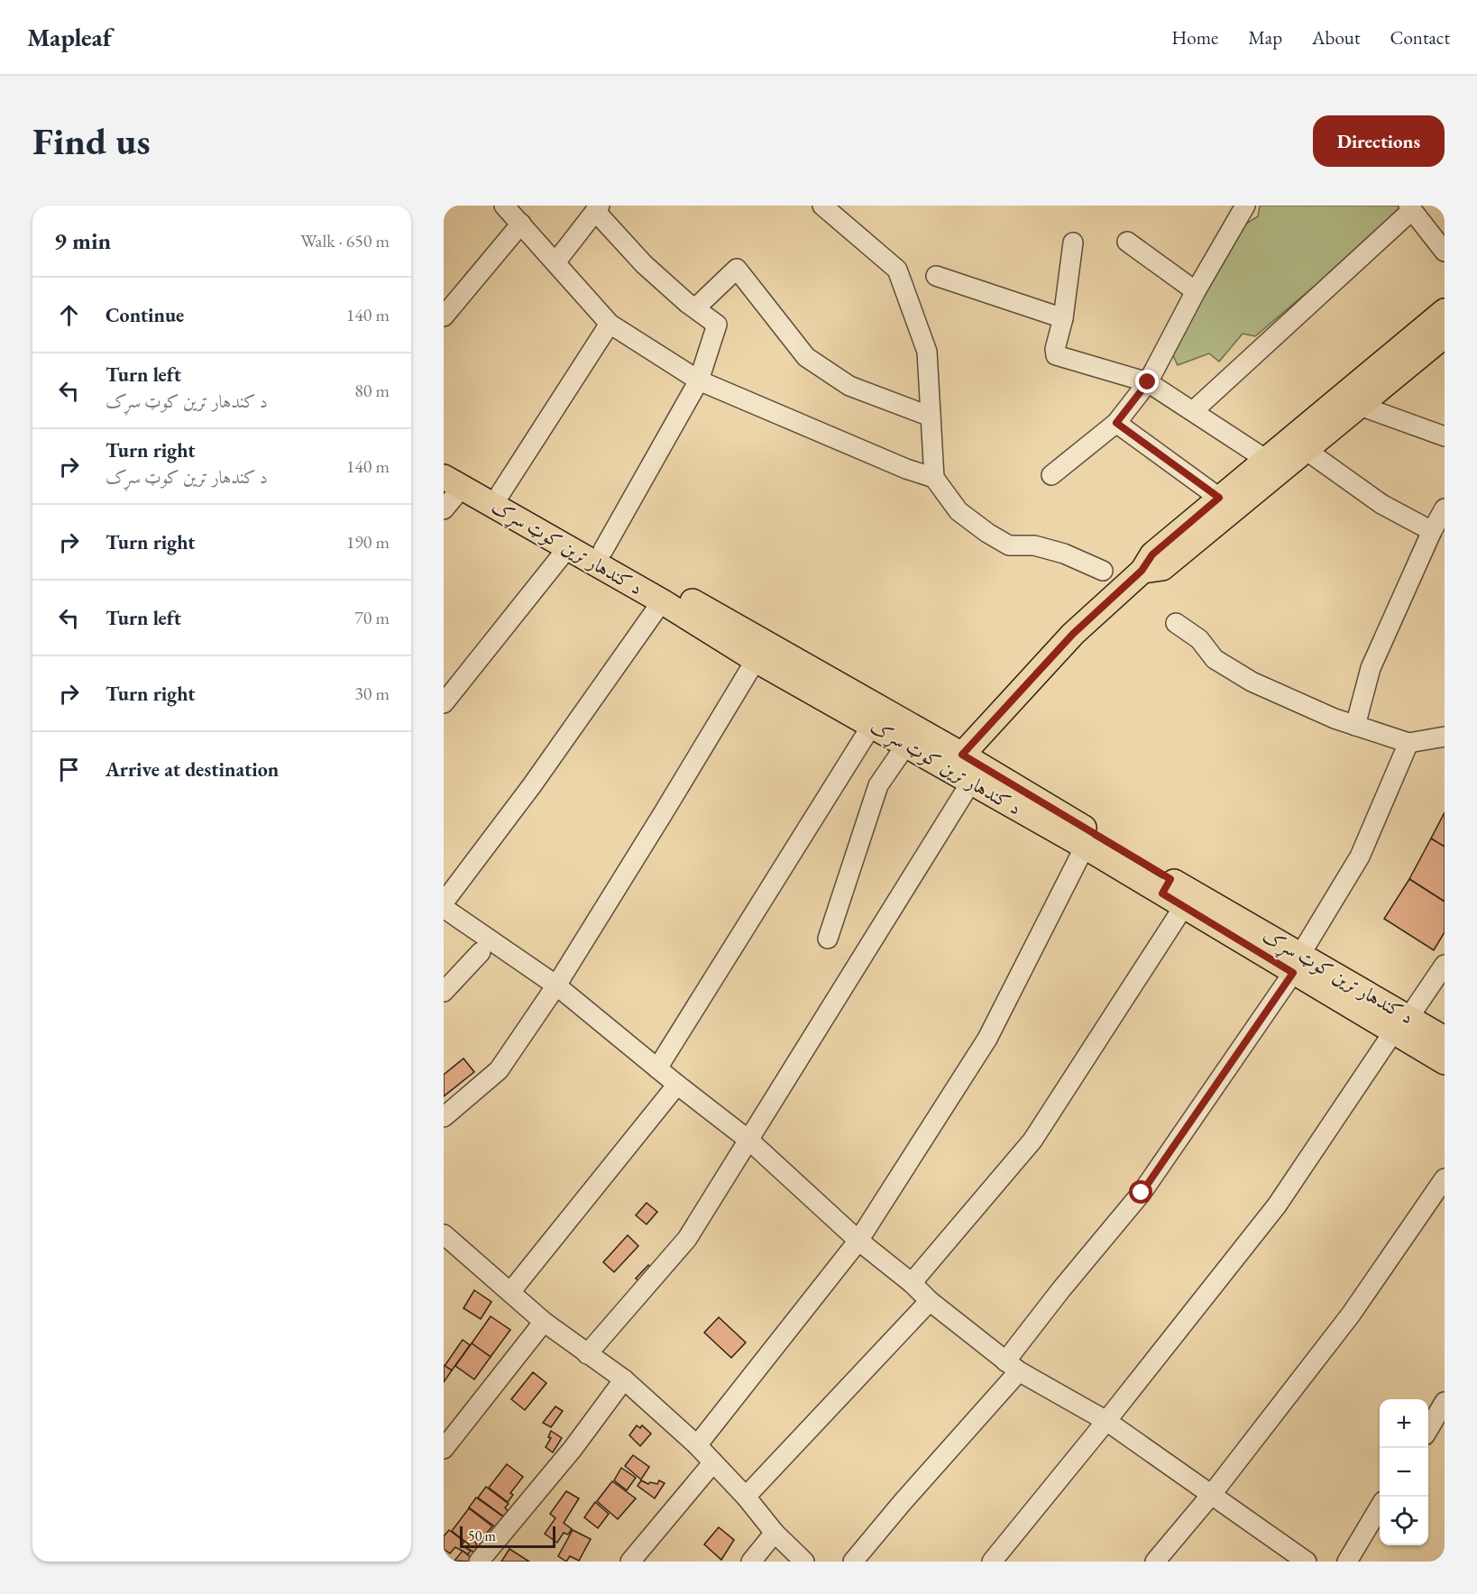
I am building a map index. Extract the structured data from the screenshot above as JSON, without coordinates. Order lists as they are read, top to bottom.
{
  "streets": {
    "main road": ["د کندهار ترين کوټ سړک"]
  },
  "scale_bar": "50 m",
  "page": {
    "header": "Mapleaf",
    "nav": [
      "Home",
      "Map",
      "About",
      "Contact"
    ],
    "buttons": "Directions",
    "title": "Find us",
    "heading": ["9 min", "Walk · 650 m"],
    "list": [
      ["Continue", "140 m"],
      ["Turn left", "د کندهار ترين کوټ سړک", "80 m"],
      ["Turn right", "د کندهار ترين کوټ سړک", "140 m"],
      ["Turn right", "190 m"],
      ["Turn left", "70 m"],
      ["Turn right", "30 m"],
      "Arrive at destination"
    ],
    "map_buttons": ["+", "−"],
    "scale": "50 m"
  }
}
